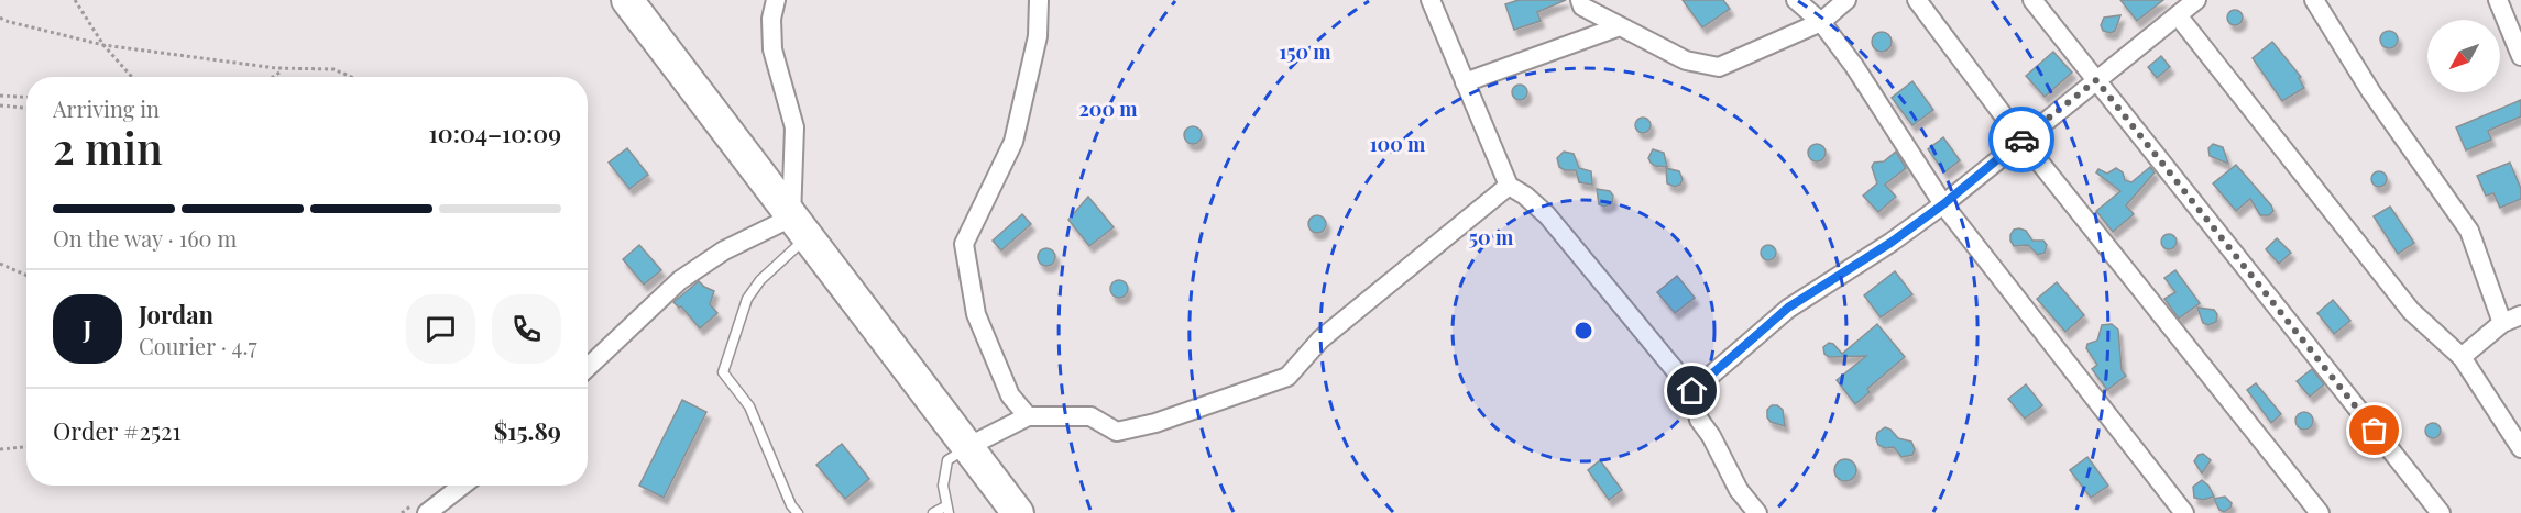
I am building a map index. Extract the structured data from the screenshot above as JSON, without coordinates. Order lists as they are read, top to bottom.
{
  "north": "bottom left",
  "page": {
    "heading": ["2 min", "Arriving in", "10:04–10:09"],
    "panel": [
      "Jordan",
      "Courier · 4.7",
      "Order #2521",
      "$15.89"
    ],
    "bar": "On the way · 160 m",
    "round": "J"
  },
  "rings": [
    "150 m",
    "200 m",
    "100 m",
    "50 m"
  ]
}
